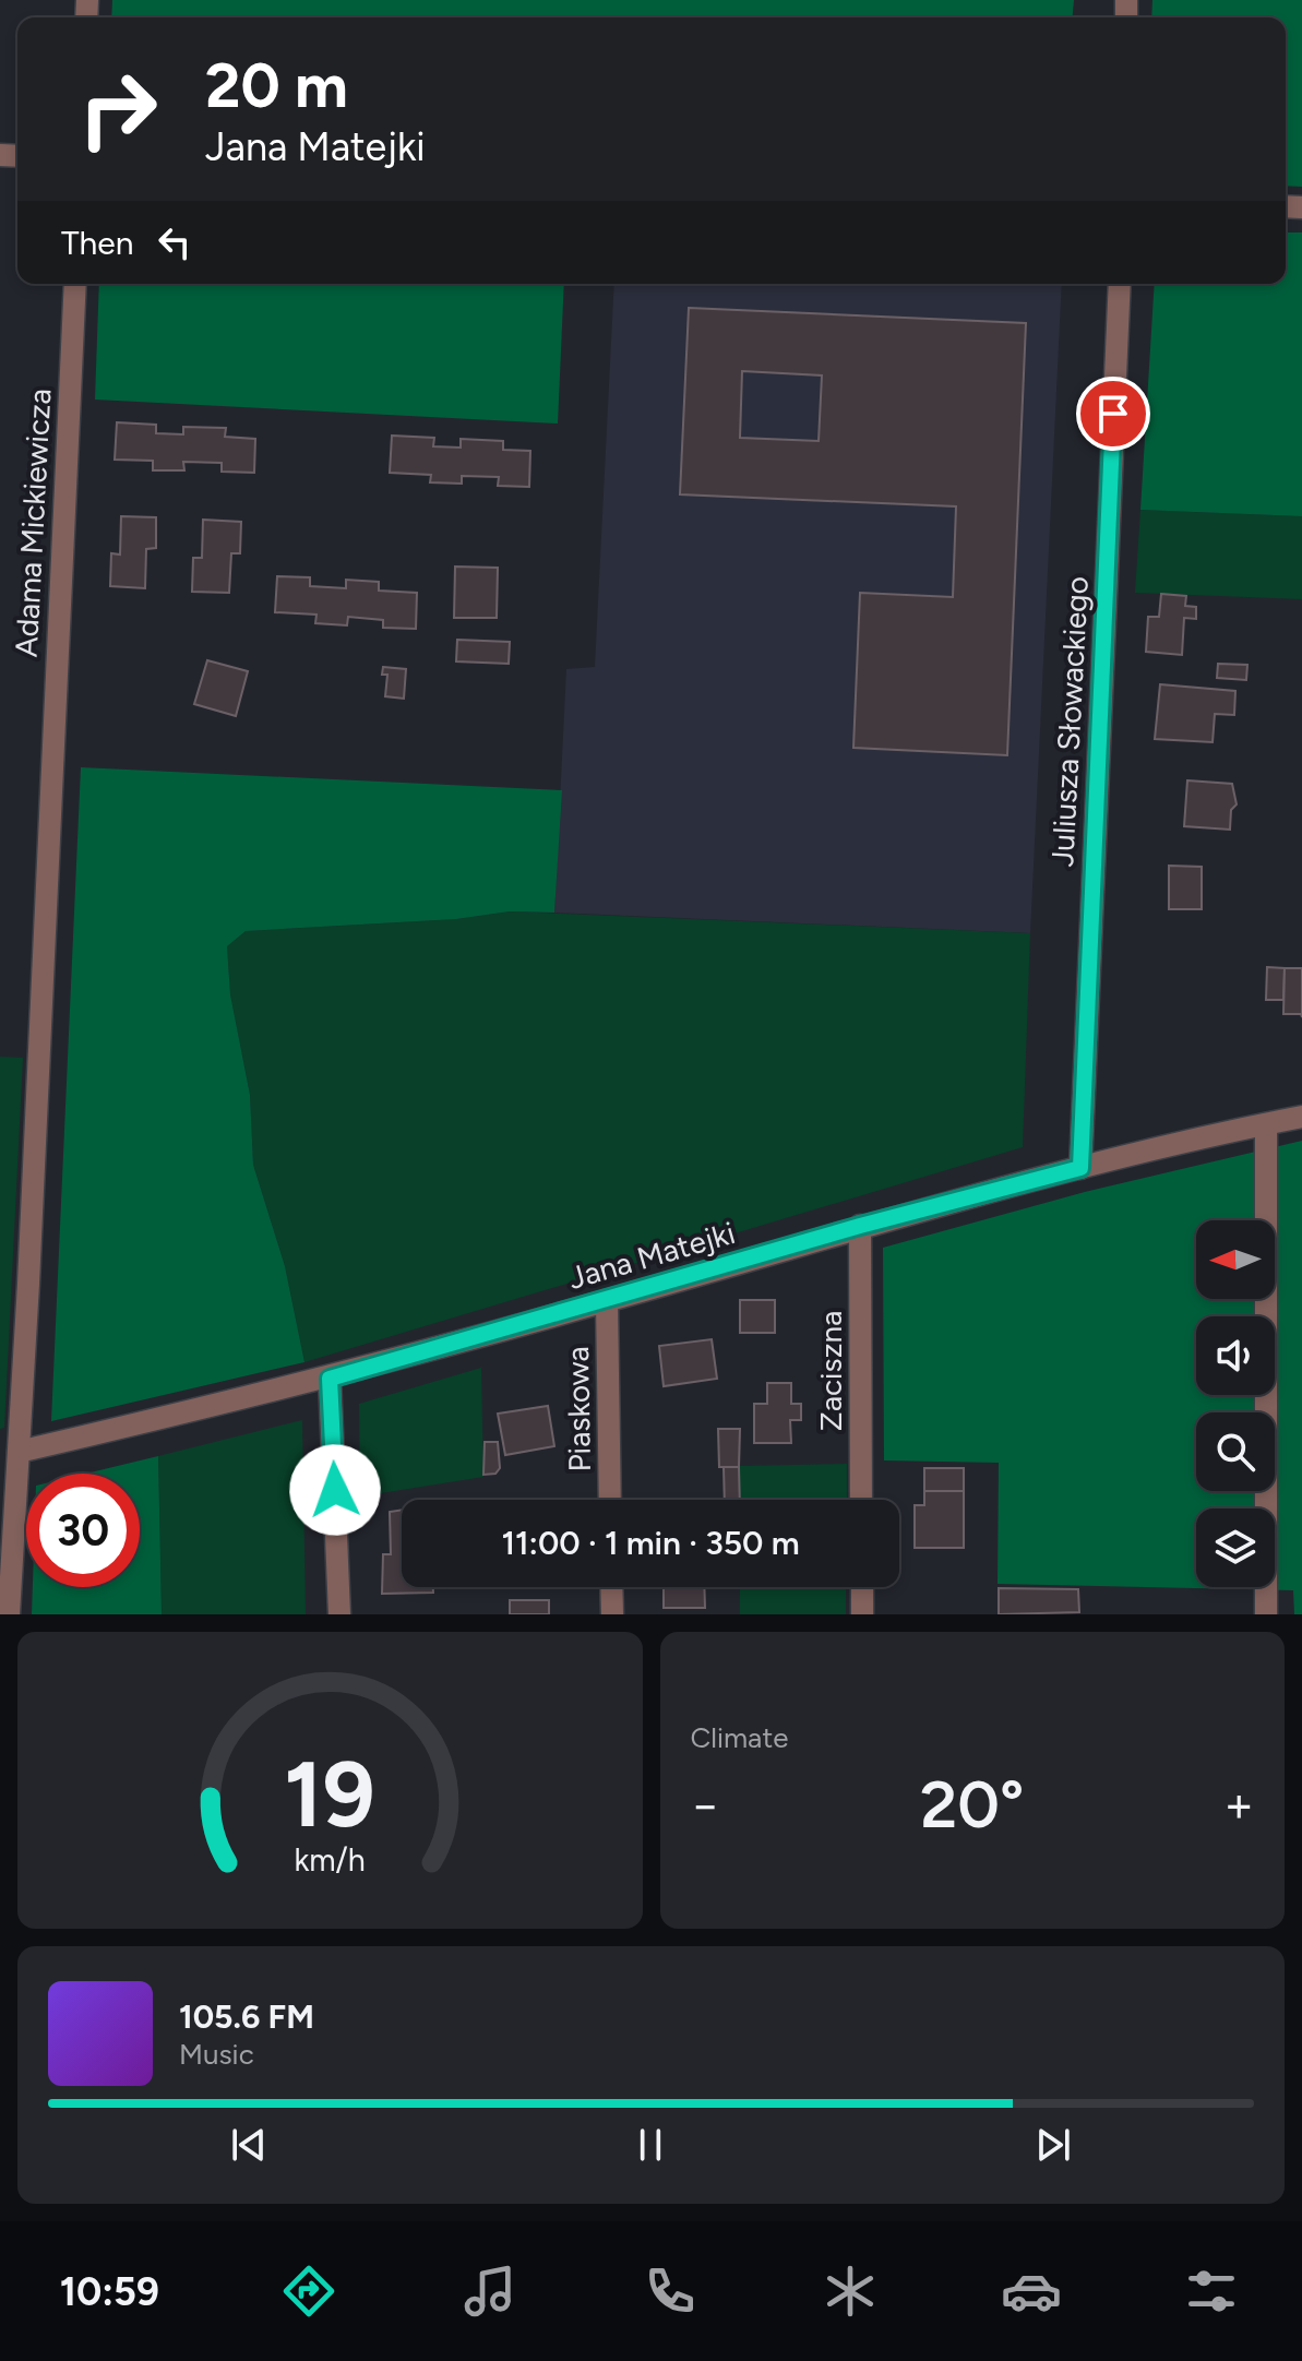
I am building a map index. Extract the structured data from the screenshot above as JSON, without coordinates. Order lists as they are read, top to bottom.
{
  "streets": {
    "street": [
      "Adama Mickiewicza",
      "Juliusza Słowackiego",
      "Jana Matejki",
      "Zaciszna",
      "Piaskowa"
    ]
  },
  "crossings": [
    ["Adama Mickiewicza", "Jana Matejki"],
    ["Juliusza Słowackiego", "Jana Matejki"],
    ["Jana Matejki", "Zaciszna"],
    ["Jana Matejki", "Piaskowa"]
  ],
  "north": "left",
  "page": {
    "turn": ["20 m", "Jana Matejki"],
    "then": "Then",
    "limit": "30",
    "trip": "11:00 · 1 min · 350 m",
    "tile": "Climate",
    "heat": ["−", "20°", "+"],
    "song": ["105.6 FM", "Music"],
    "tabs": "10:59",
    "gauge": ["19", "km/h"]
  }
}
